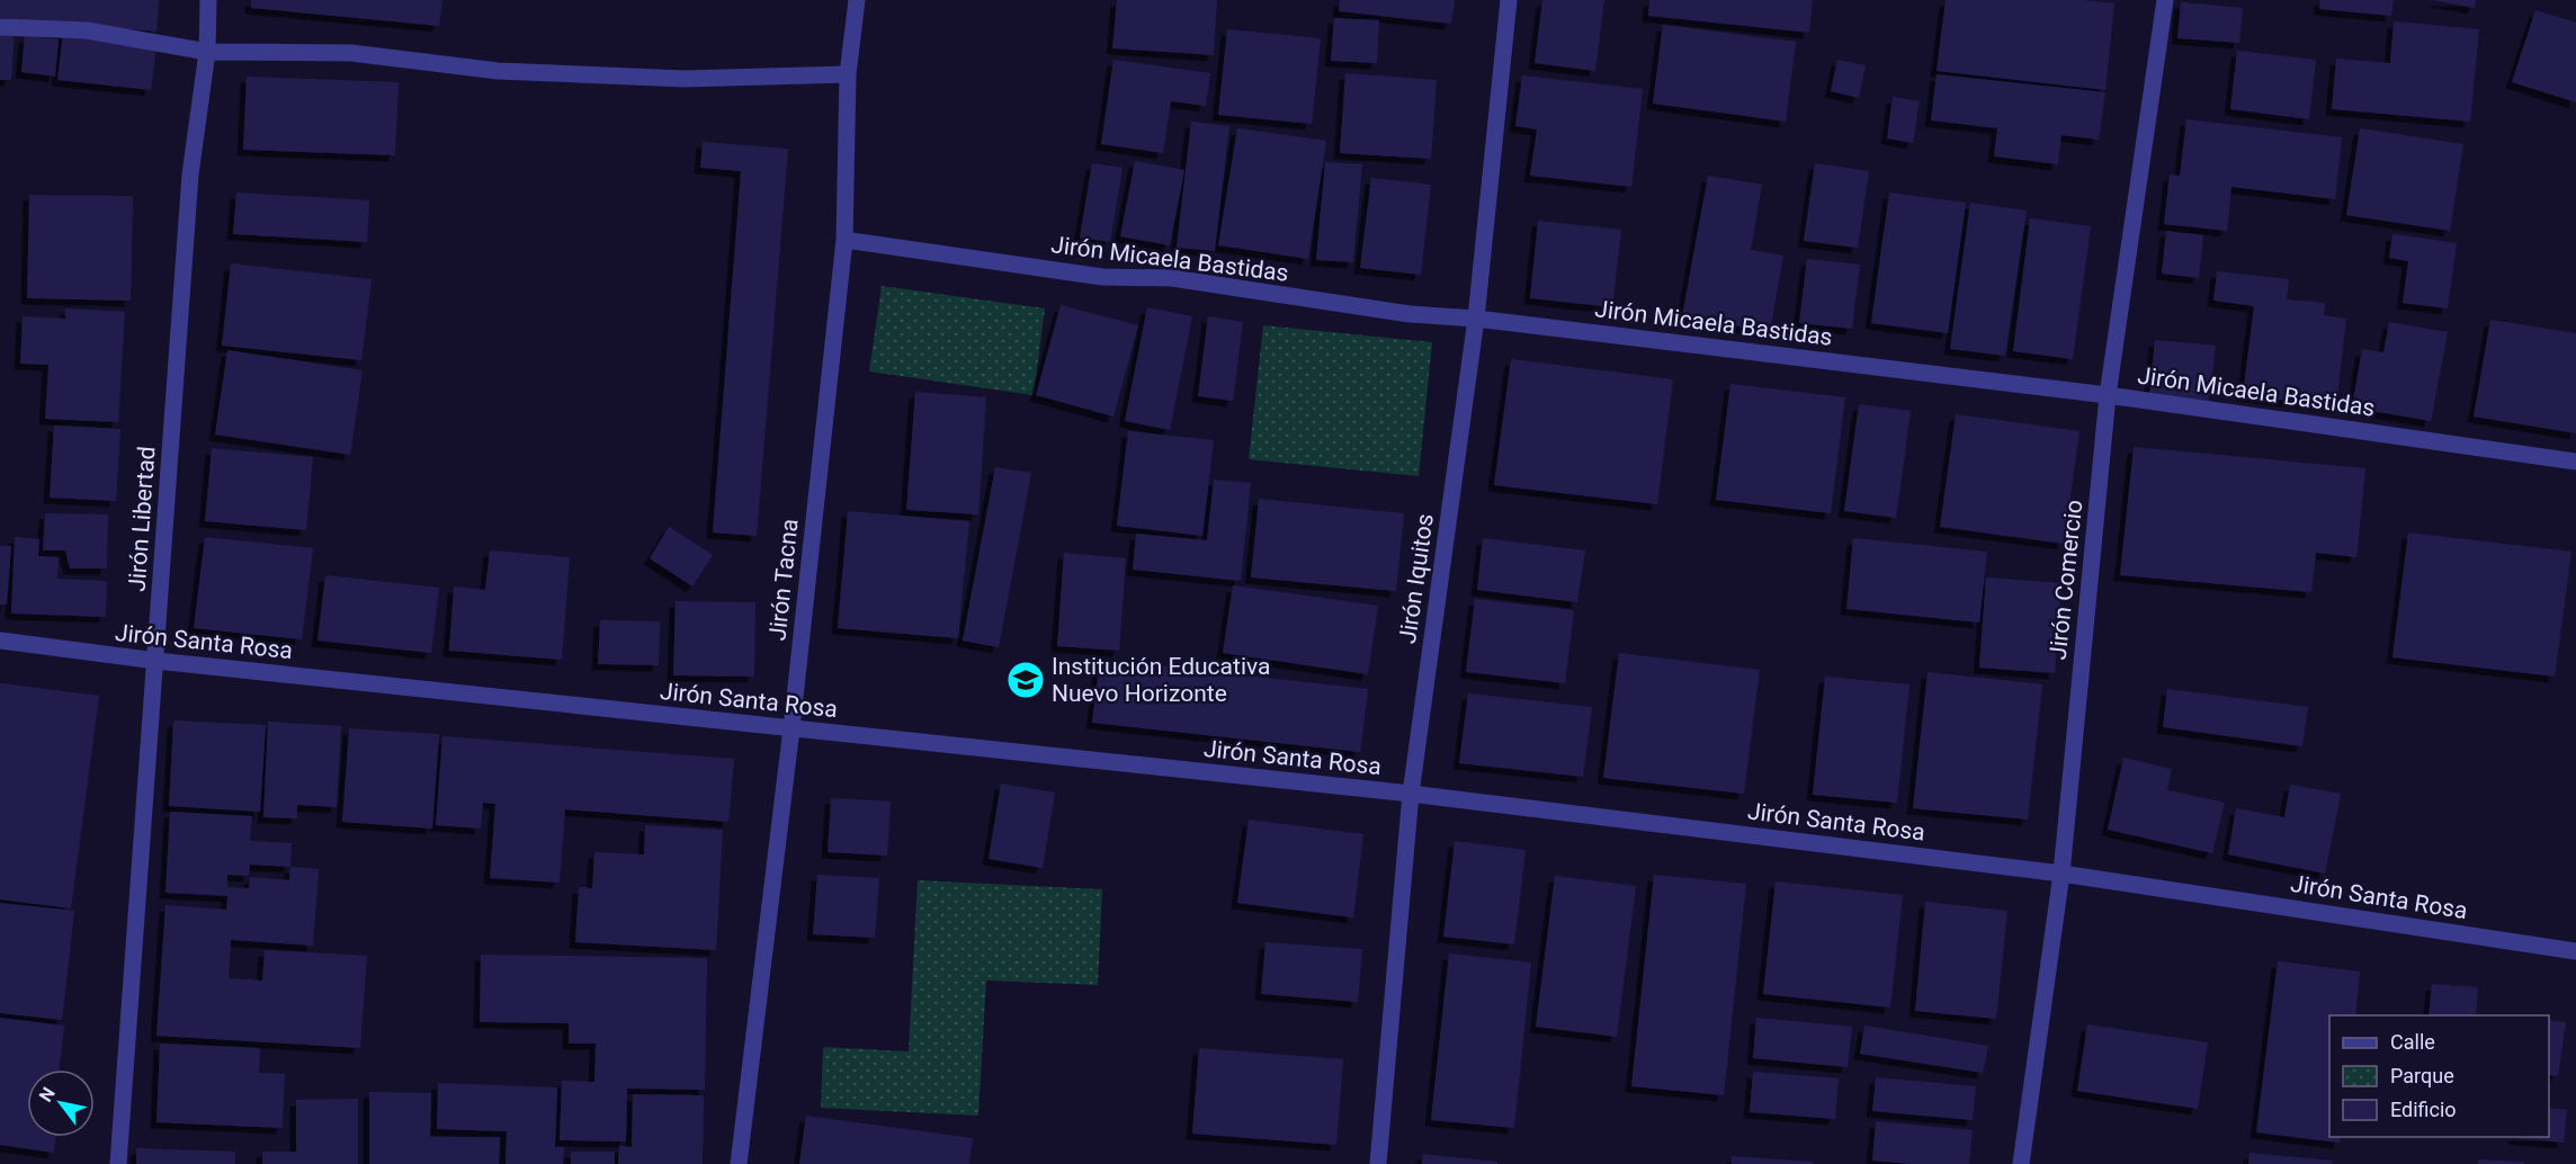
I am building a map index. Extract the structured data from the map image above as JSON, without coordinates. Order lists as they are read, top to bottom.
{
  "streets": {
    "street": [
      "Jirón Micaela Bastidas",
      "Jirón Libertad",
      "Jirón Iquitos",
      "Jirón Tacna",
      "Jirón Comercio",
      "Jirón Santa Rosa"
    ]
  },
  "crossings": [
    ["Jirón Micaela Bastidas", "Jirón Iquitos"],
    ["Jirón Micaela Bastidas", "Jirón Tacna"],
    ["Jirón Micaela Bastidas", "Jirón Comercio"],
    ["Jirón Libertad", "Jirón Santa Rosa"],
    ["Jirón Iquitos", "Jirón Santa Rosa"],
    ["Jirón Tacna", "Jirón Santa Rosa"],
    ["Jirón Comercio", "Jirón Santa Rosa"]
  ],
  "places": {
    "school or university": ["Institución Educativa Nuevo Horizonte"]
  },
  "legend": ["Calle", "Parque", "Edificio"],
  "north": "top left"
}
